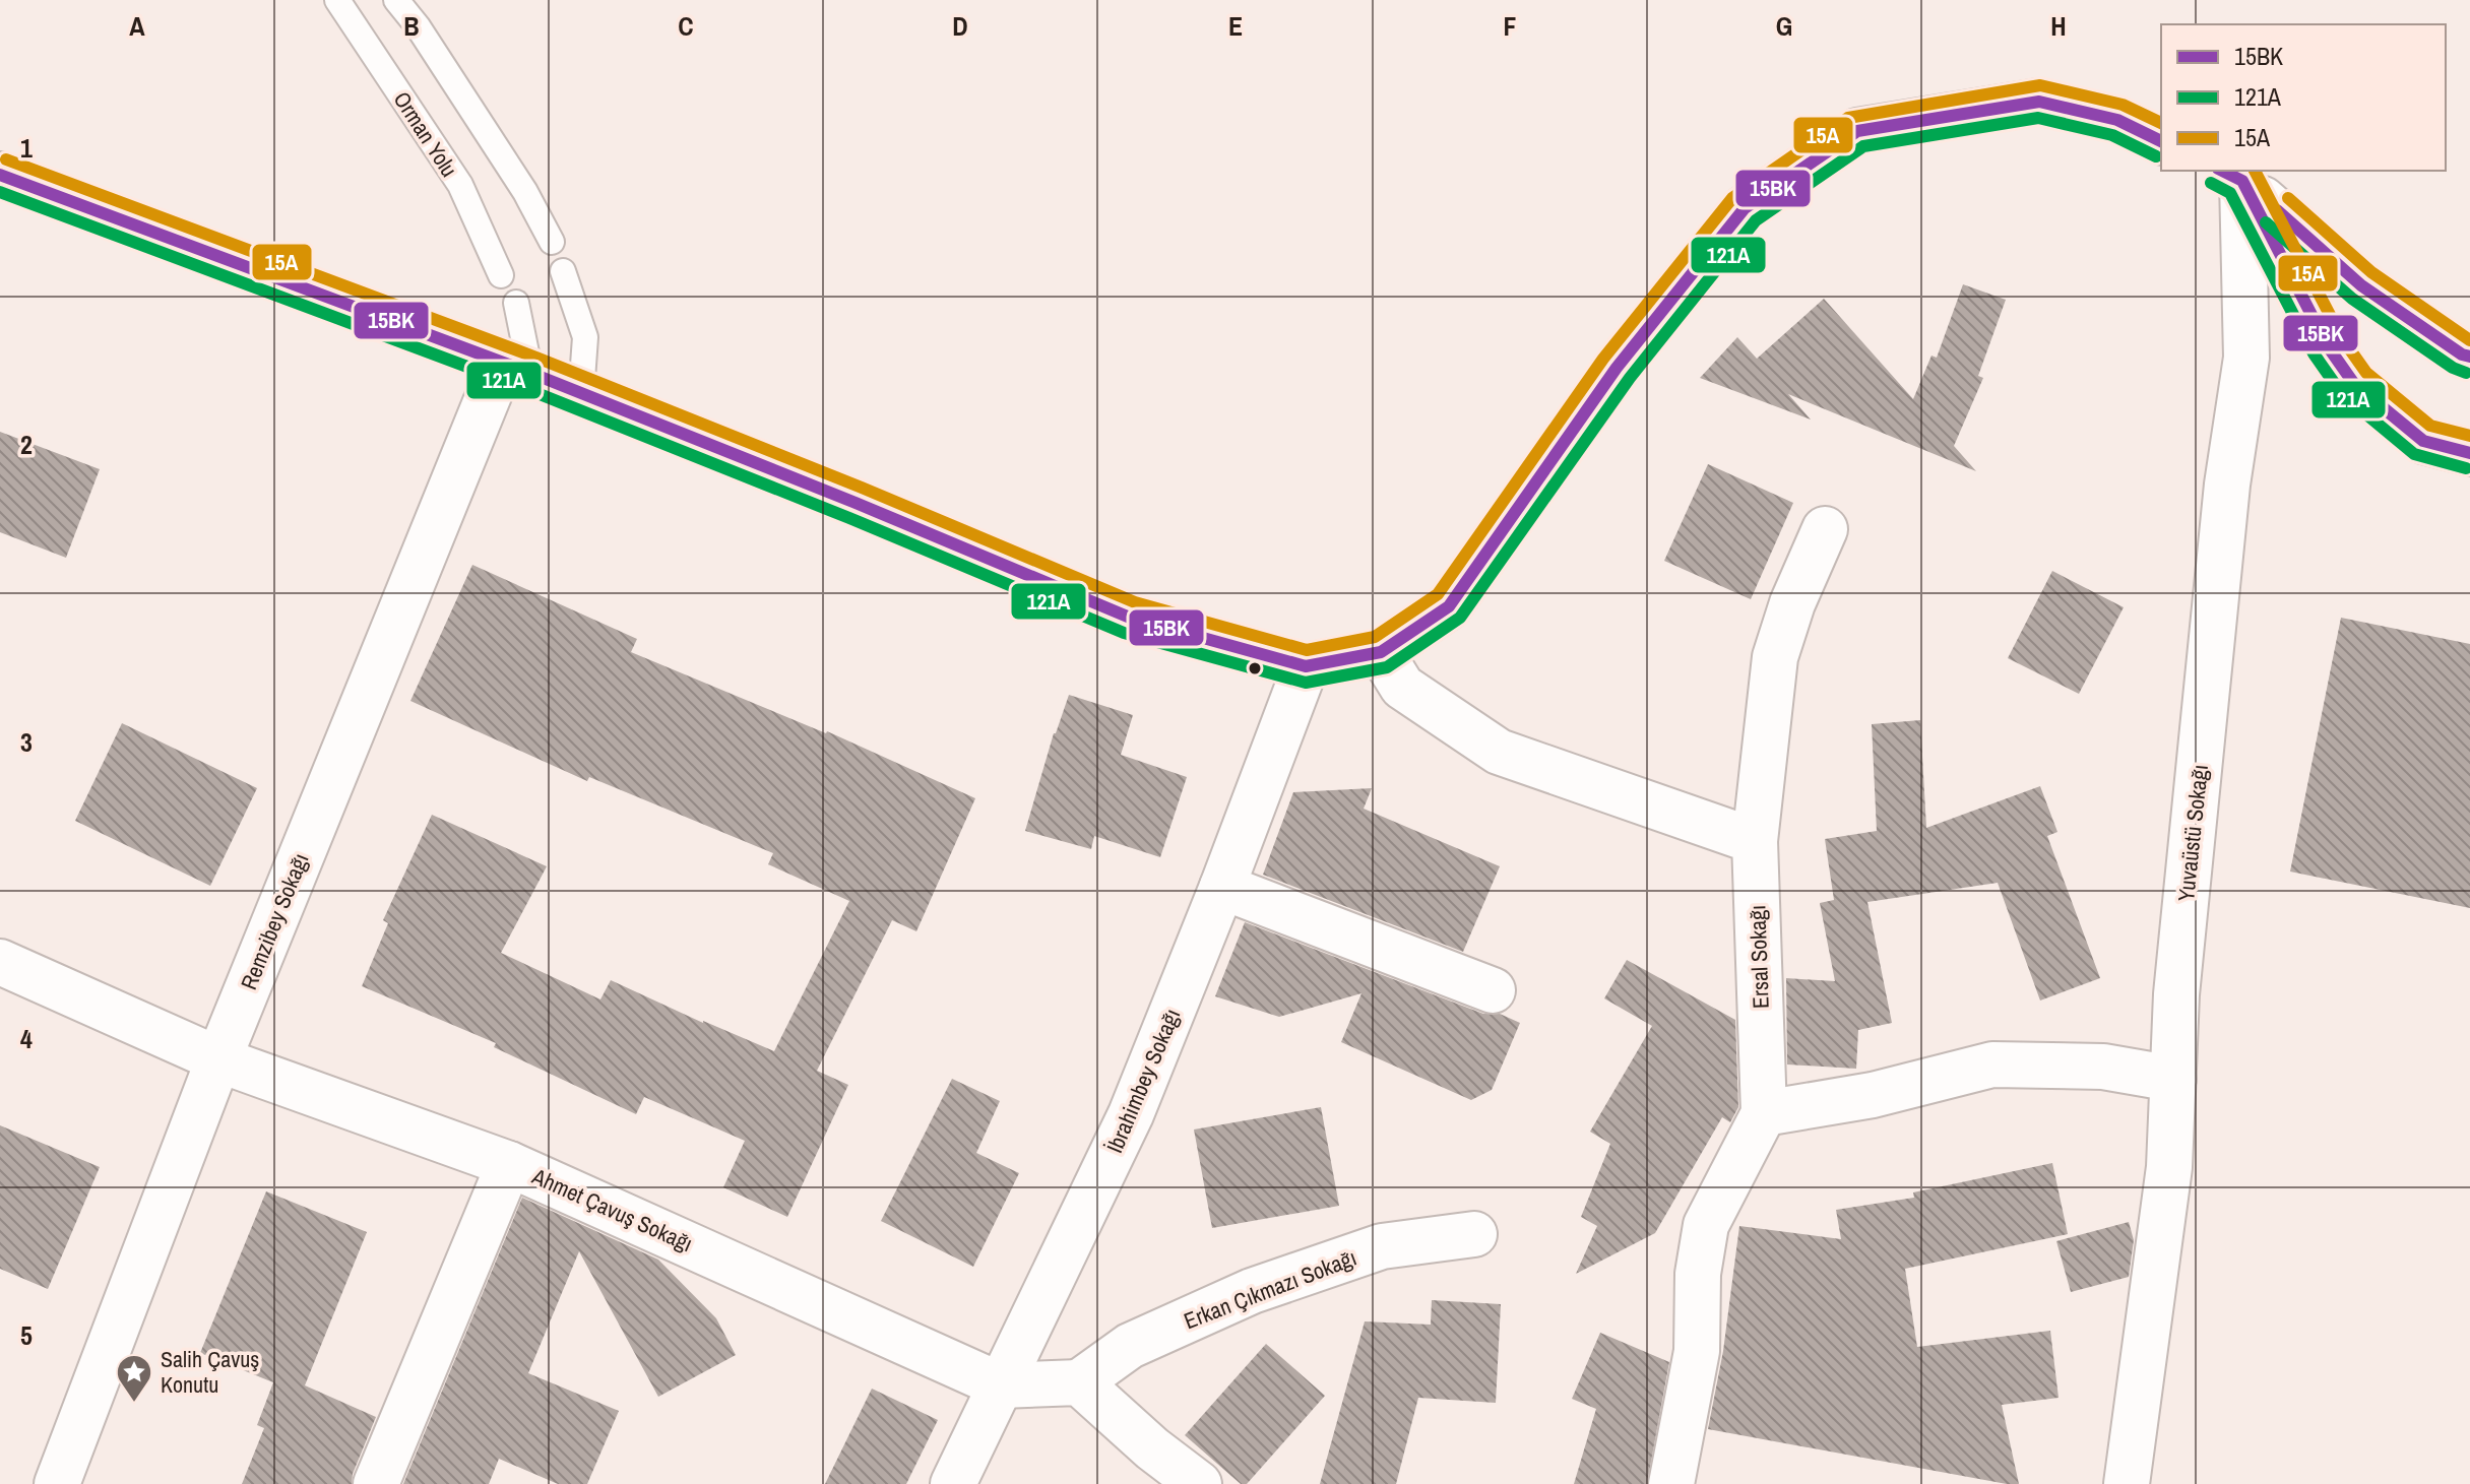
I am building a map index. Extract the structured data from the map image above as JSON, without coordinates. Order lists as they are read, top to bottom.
{
  "streets": {
    "street": [
      "Yuvaüstü Sokağı",
      "Remzibey Sokağı",
      "Ersal Sokağı",
      "İbrahimbey Sokağı",
      "Ahmet Çavuş Sokağı",
      "Erkan Çıkmazı Sokağı"
    ],
    "lane": ["Orman Yolu"]
  },
  "crossings": [
    ["Remzibey Sokağı", "Ahmet Çavuş Sokağı"],
    ["İbrahimbey Sokağı", "Ahmet Çavuş Sokağı"],
    ["Ahmet Çavuş Sokağı", "Erkan Çıkmazı Sokağı"]
  ],
  "places": {
    "place": ["Salih Çavuş Konutu"]
  },
  "lines": ["transit line 15A", "transit line 15BK", "transit line 121A"],
  "legend": ["15BK", "121A", "15A"],
  "grid": {
    "columns": [
      "A",
      "B",
      "C",
      "D",
      "E",
      "F",
      "G",
      "H"
    ],
    "rows": [
      "1",
      "2",
      "3",
      "4",
      "5"
    ]
  }
}
